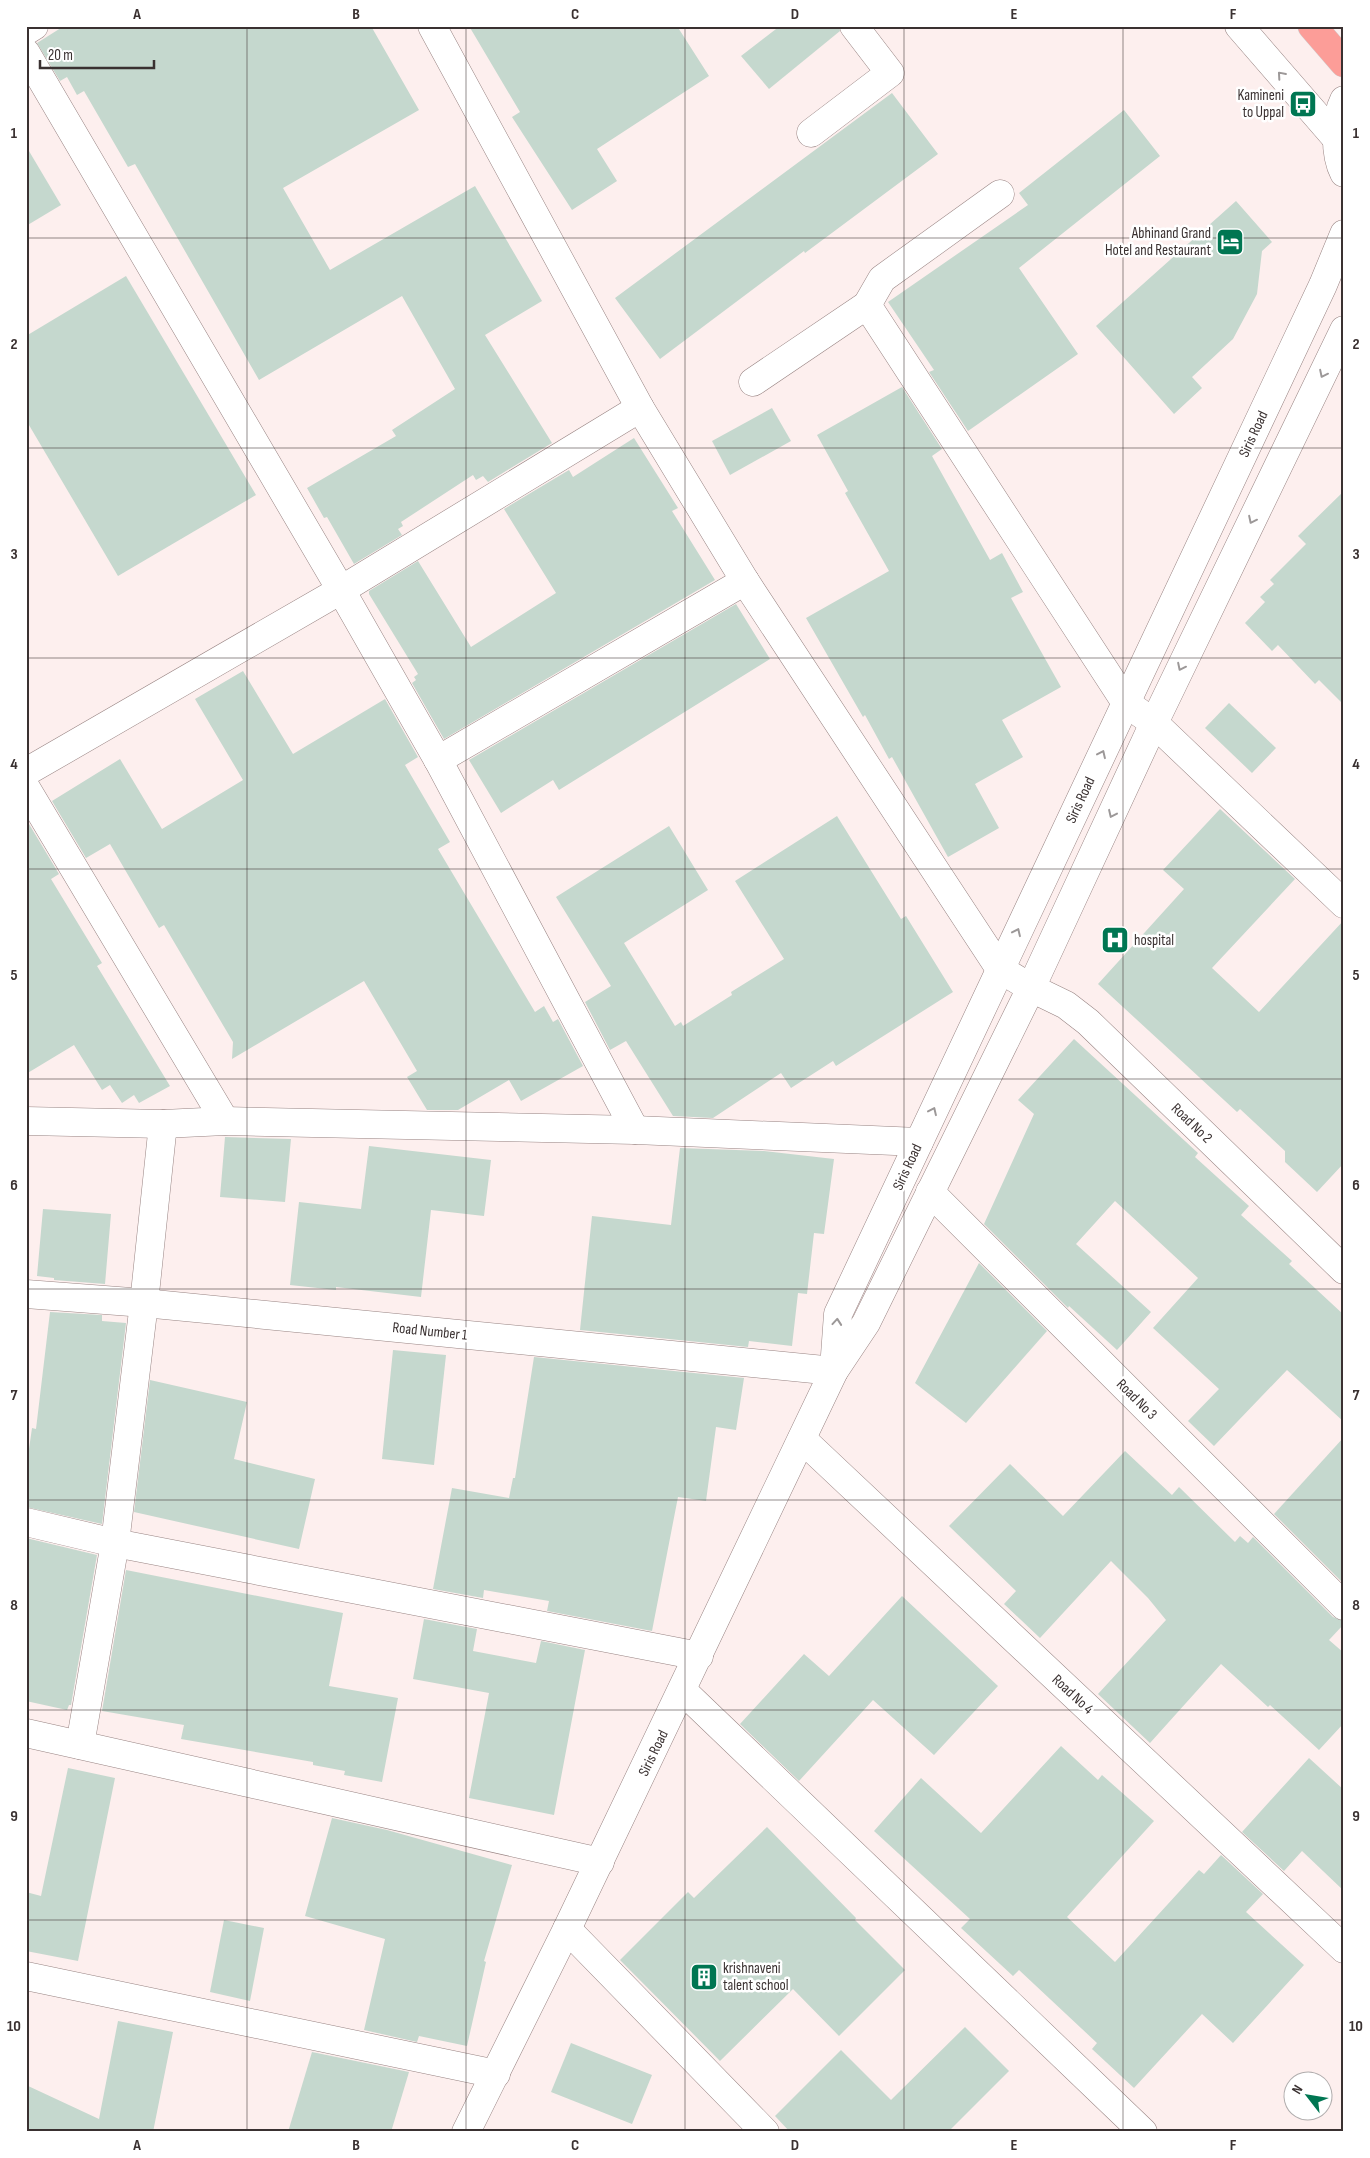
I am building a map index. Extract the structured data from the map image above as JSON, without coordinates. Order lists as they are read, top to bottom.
{
  "streets": {
    "street": [
      "Siris Road",
      "Road No 2",
      "Road Number 1",
      "Road No 3",
      "Road No 4"
    ]
  },
  "crossings": [
    ["Siris Road", "Road No 2"],
    ["Siris Road", "Road Number 1"],
    ["Siris Road", "Road No 3"],
    ["Siris Road", "Road No 4"]
  ],
  "places": {
    "bus stop": ["Kamineni to Uppal"],
    "hotel": ["Abhinand Grand Hotel and Restaurant"],
    "hospital": ["hospital"],
    "building": ["krishnaveni talent school"]
  },
  "scale_bar": "20 m",
  "north": "top left",
  "grid": {
    "columns": [
      "A",
      "B",
      "C",
      "D",
      "E",
      "F"
    ],
    "rows": [
      "1",
      "2",
      "3",
      "4",
      "5",
      "6",
      "7",
      "8",
      "9",
      "10"
    ]
  }
}
